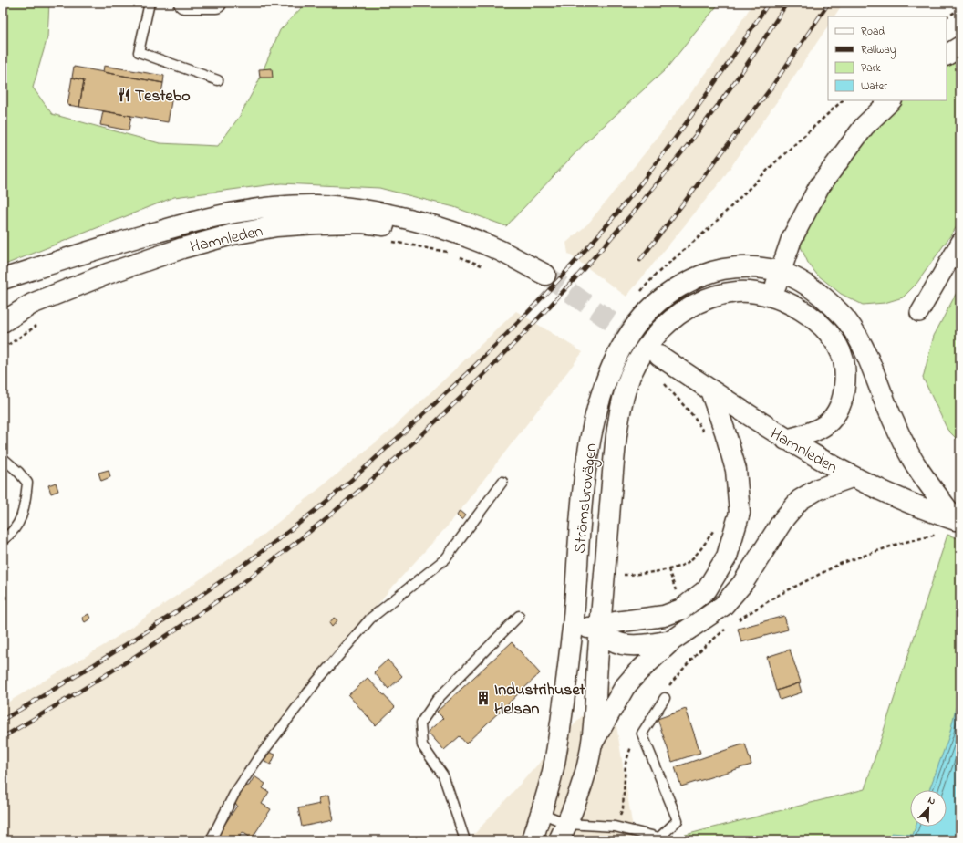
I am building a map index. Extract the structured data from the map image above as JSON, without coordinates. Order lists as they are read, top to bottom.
{
  "streets": {
    "main road": ["Hamnleden", "Strömsbrovägen"]
  },
  "crossings": [
    ["Hamnleden", "Strömsbrovägen"]
  ],
  "places": {
    "restaurant": ["Testebo"],
    "building": ["Industrihuset Helsan"]
  },
  "legend": [
    "Road",
    "Railway",
    "Park",
    "Water"
  ],
  "north": "top right"
}
